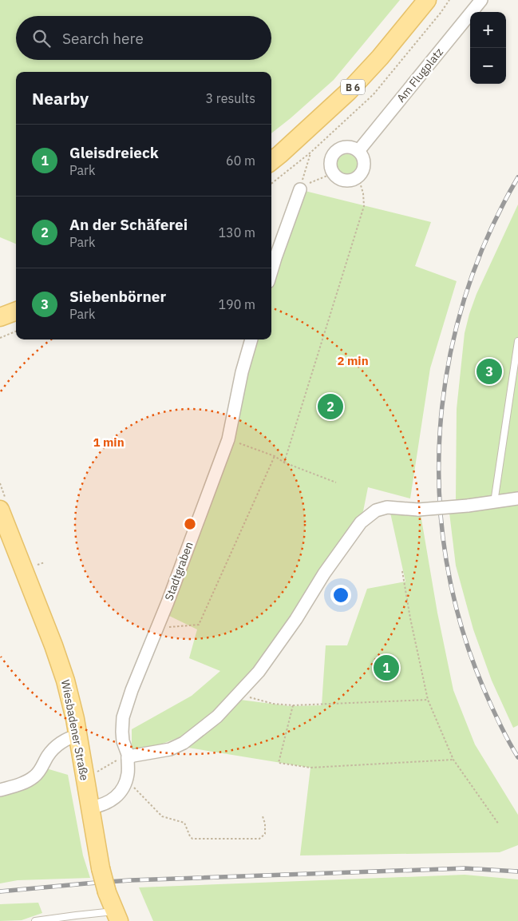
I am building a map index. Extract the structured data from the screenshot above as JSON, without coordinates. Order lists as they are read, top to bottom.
{
  "streets": {
    "main road": ["B 6", "Wiesbadener Straße"],
    "street": ["Am Flugplatz", "Stadtgraben"]
  },
  "crossings": [
    ["Stadtgraben", "Wiesbadener Straße"]
  ],
  "page": {
    "map_buttons": ["+", "−"],
    "search": "Search here",
    "heading": ["Nearby", "3 results"],
    "list": [
      {
        "mark": "1",
        "name": "Gleisdreieck",
        "note": "Park",
        "value": "60 m"
      },
      {
        "mark": "2",
        "name": "An der Schäferei",
        "note": "Park",
        "value": "130 m"
      },
      {
        "mark": "3",
        "name": "Siebenbörner",
        "note": "Park",
        "value": "190 m"
      }
    ],
    "pins": ["3", "2", "1"]
  },
  "rings": ["2 min", "1 min"]
}
